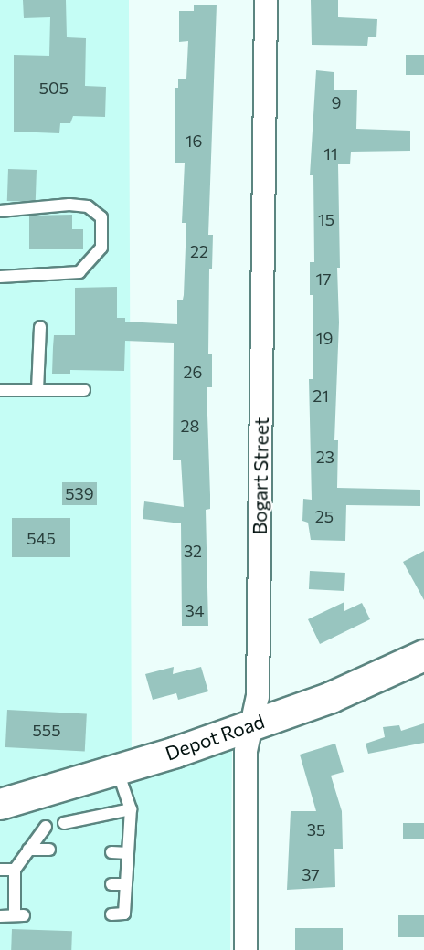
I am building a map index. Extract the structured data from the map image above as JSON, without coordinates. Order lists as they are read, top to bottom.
{
  "streets": {
    "street": ["Bogart Street", "Depot Road"]
  },
  "crossings": [
    ["Bogart Street", "Depot Road"]
  ],
  "house_numbers": [
    "505",
    "9",
    "16",
    "11",
    "15",
    "22",
    "17",
    "19",
    "26",
    "21",
    "28",
    "23",
    "539",
    "25",
    "545",
    "32",
    "34",
    "555",
    "35",
    "37"
  ]
}
